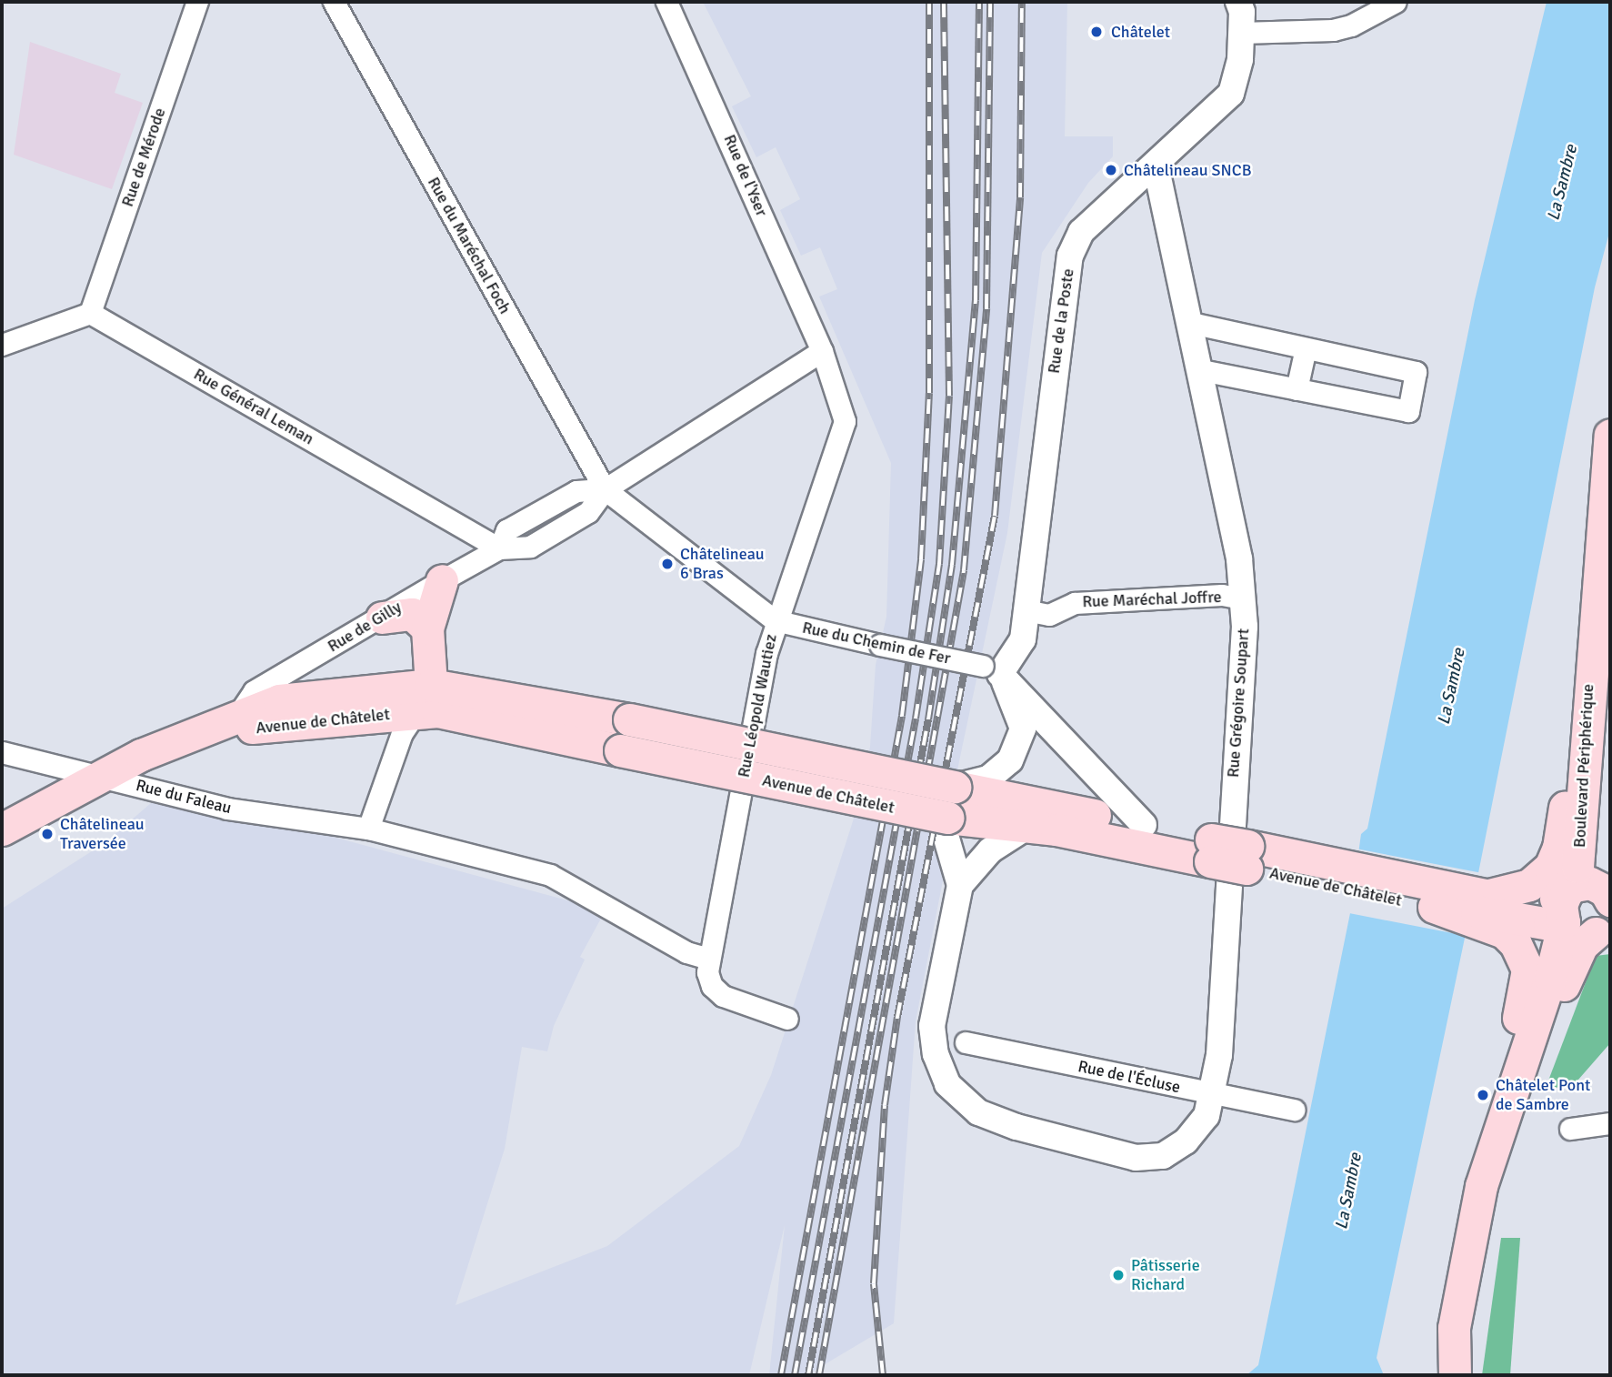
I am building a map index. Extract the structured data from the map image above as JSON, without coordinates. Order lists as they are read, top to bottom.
{
  "streets": {
    "main road": ["Avenue de Châtelet", "Boulevard Périphérique"],
    "street": [
      "Rue de Mérode",
      "Rue de l'Yser",
      "Rue du Maréchal Foch",
      "Rue de la Poste",
      "Rue Général Leman",
      "Rue Maréchal Joffre",
      "Rue de Gilly",
      "Rue du Chemin de Fer",
      "Rue Grégoire Soupart",
      "Rue Léopold Wautiez",
      "Rue du Faleau",
      "Rue de l'Écluse"
    ]
  },
  "crossings": [
    ["Rue de Mérode", "Rue Général Leman"],
    ["Rue de l'Yser", "Rue de Gilly"],
    ["Rue de l'Yser", "Rue Léopold Wautiez"],
    ["Rue du Maréchal Foch", "Rue de Gilly"],
    ["Rue du Maréchal Foch", "Rue du Chemin de Fer"],
    ["Rue de la Poste", "Rue Maréchal Joffre"],
    ["Rue de la Poste", "Rue du Chemin de Fer"],
    ["Rue de la Poste", "Rue Grégoire Soupart"],
    ["Rue Général Leman", "Rue de Gilly"],
    ["Rue Maréchal Joffre", "Rue Grégoire Soupart"],
    ["Rue de Gilly", "Rue du Chemin de Fer"],
    ["Rue de Gilly", "Rue Léopold Wautiez"],
    ["Rue de Gilly", "Avenue de Châtelet"],
    ["Rue du Chemin de Fer", "Rue Léopold Wautiez"],
    ["Rue Grégoire Soupart", "Rue de l'Écluse"],
    ["Rue Léopold Wautiez", "Rue du Faleau"],
    ["Avenue de Châtelet", "Boulevard Périphérique"]
  ],
  "water": ["La Sambre"],
  "places": [
    "Châtelet",
    "Châtelineau SNCB",
    "Châtelineau 6 Bras",
    "Châtelineau Traversée",
    "Châtelet Pont de Sambre",
    "Pâtisserie Richard"
  ]
}
